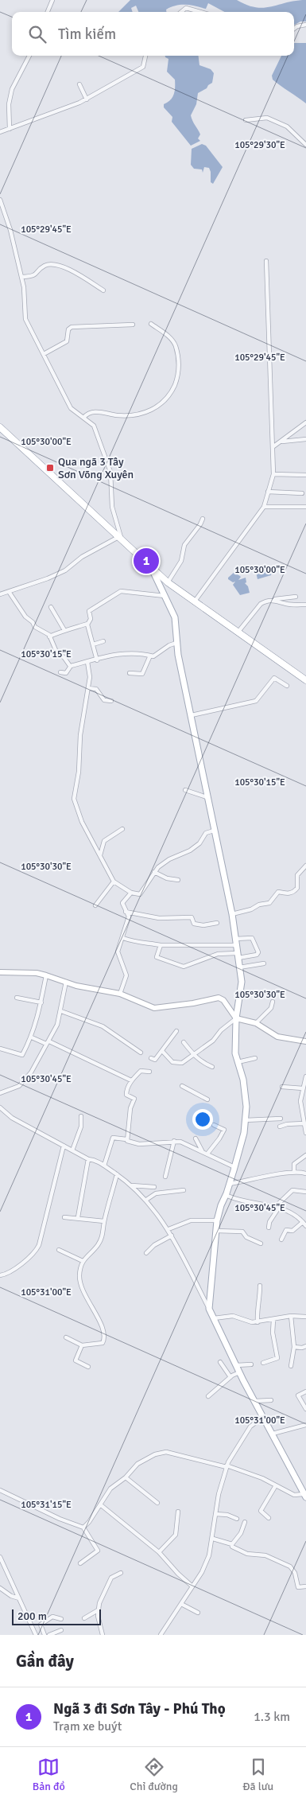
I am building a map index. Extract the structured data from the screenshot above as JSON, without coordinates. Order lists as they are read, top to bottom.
{
  "places": {
    "transit": ["Qua ngã 3 Tây Sơn Võng Xuyên"]
  },
  "scale_bar": "200 m",
  "page": {
    "search": "Tìm kiếm",
    "pins": "1",
    "scale": "200 m",
    "heading": "Gần đây",
    "list": [
      {
        "mark": "1",
        "name": "Ngã 3 đi Sơn Tây - Phú Thọ",
        "note": "Trạm xe buýt",
        "value": "1.3 km"
      }
    ],
    "nav": ["Bản đồ", "Chỉ đường", "Đã lưu"]
  },
  "coordinates": [
    "105°29'30\"E",
    "105°29'45\"E",
    "105°30'00\"E",
    "105°30'15\"E",
    "105°30'30\"E",
    "105°30'45\"E",
    "105°31'00\"E",
    "105°31'15\"E"
  ]
}
